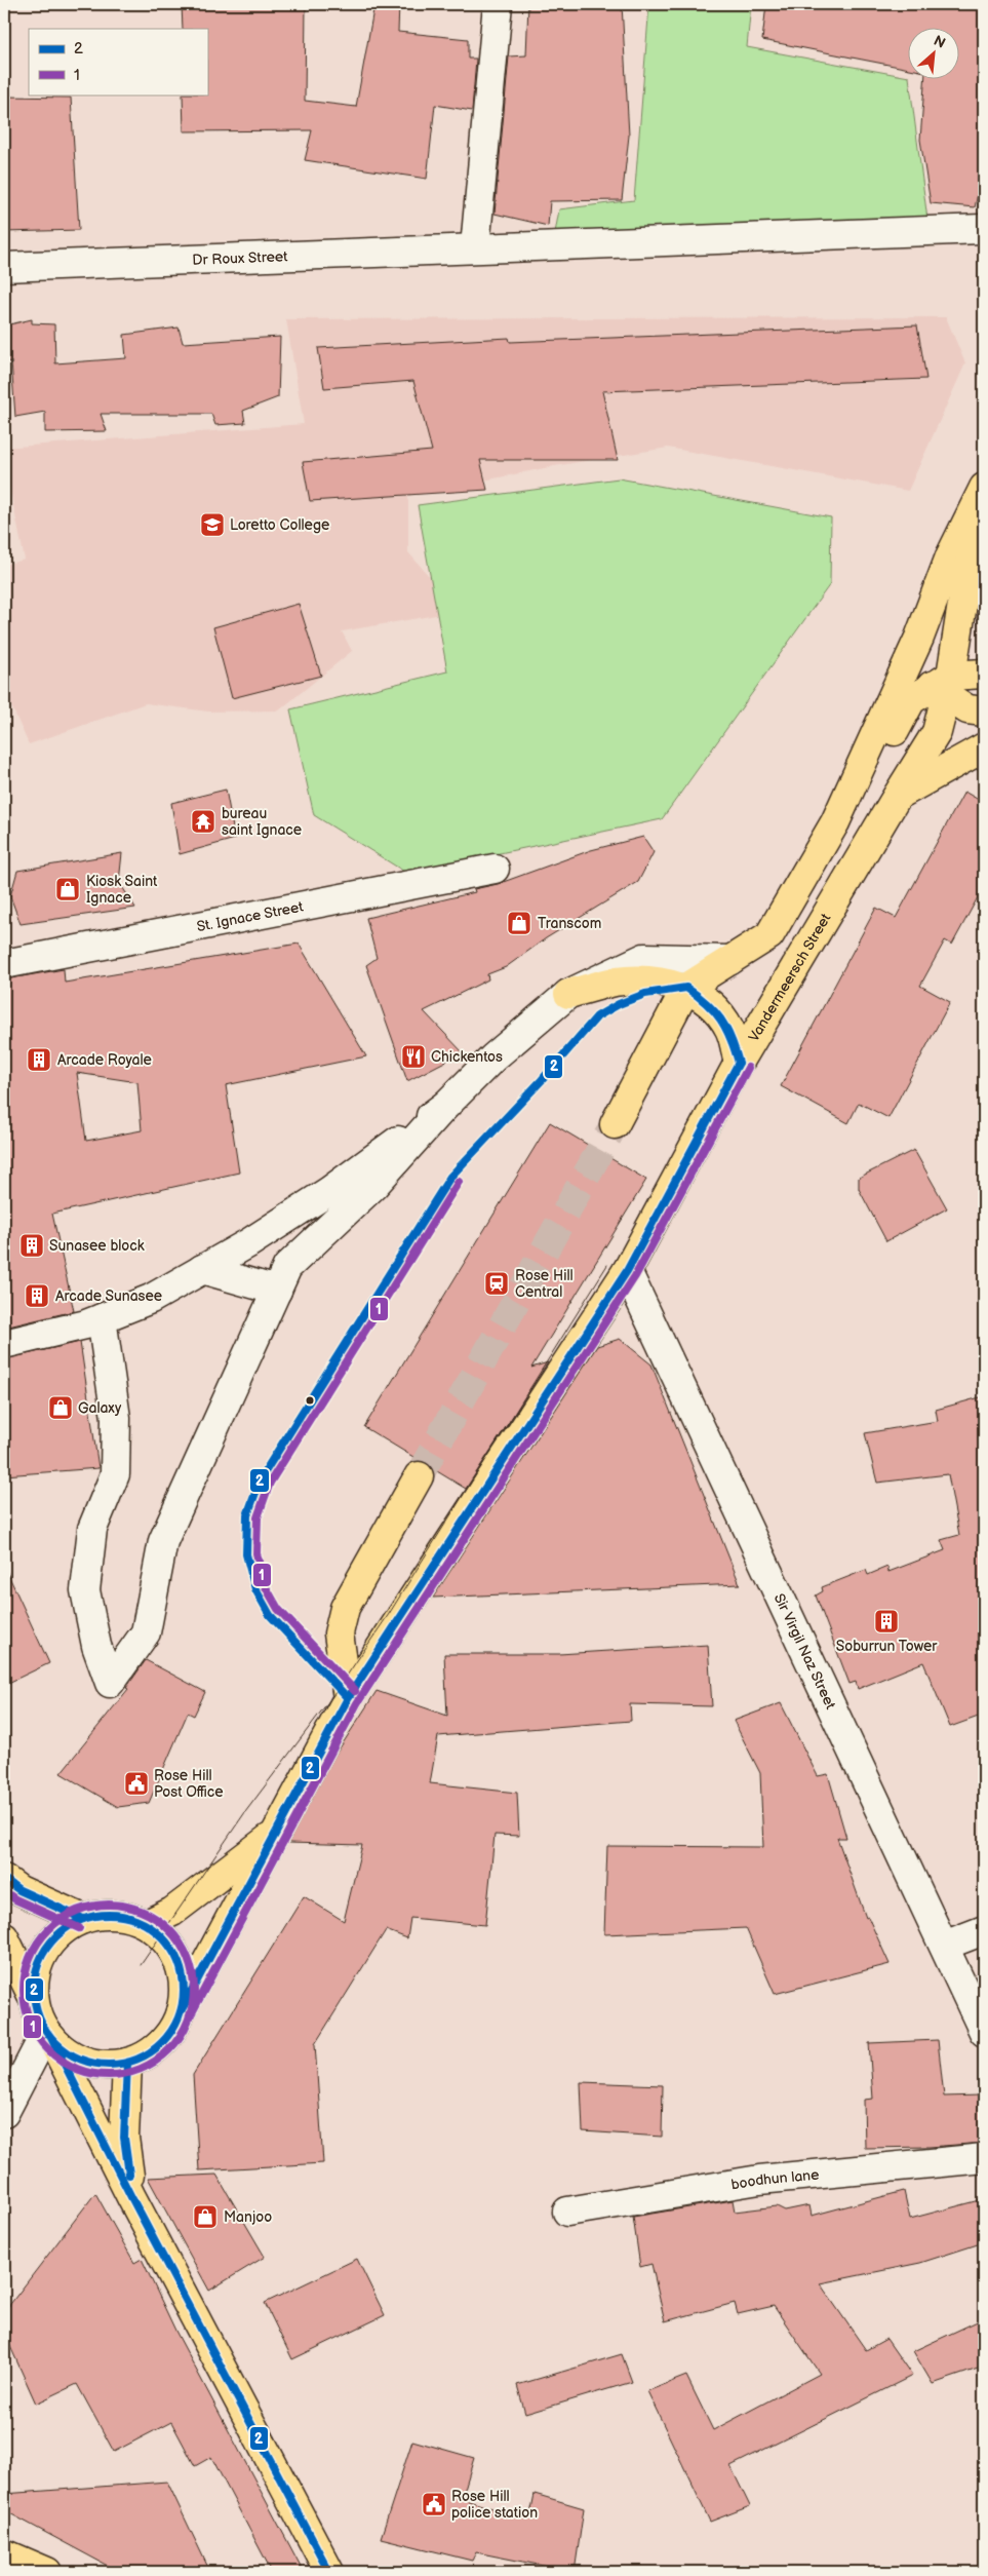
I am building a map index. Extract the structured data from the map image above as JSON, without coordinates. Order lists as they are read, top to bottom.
{
  "streets": {
    "main road": ["Vandermeersch Street"],
    "street": [
      "Dr Roux Street",
      "St. Ignace Street",
      "Sir Virgil Naz Street",
      "boodhun lane"
    ]
  },
  "crossings": [
    ["Vandermeersch Street", "Sir Virgil Naz Street"]
  ],
  "places": {
    "school or university": ["Loretto College"],
    "temple": ["bureau saint Ignace"],
    "shop": [
      "Kiosk Saint Ignace",
      "Transcom",
      "Galaxy",
      "Manjoo"
    ],
    "restaurant": ["Chickentos"],
    "building": [
      "Arcade Royale",
      "Sunasee block",
      "Arcade Sunasee",
      "Soburrun Tower"
    ],
    "station": ["Rose Hill Central"],
    "public building": ["Rose Hill Post Office", "Rose Hill police station"]
  },
  "lines": ["transit line 2", "transit line 1"],
  "legend": ["2", "1"],
  "north": "top right"
}
